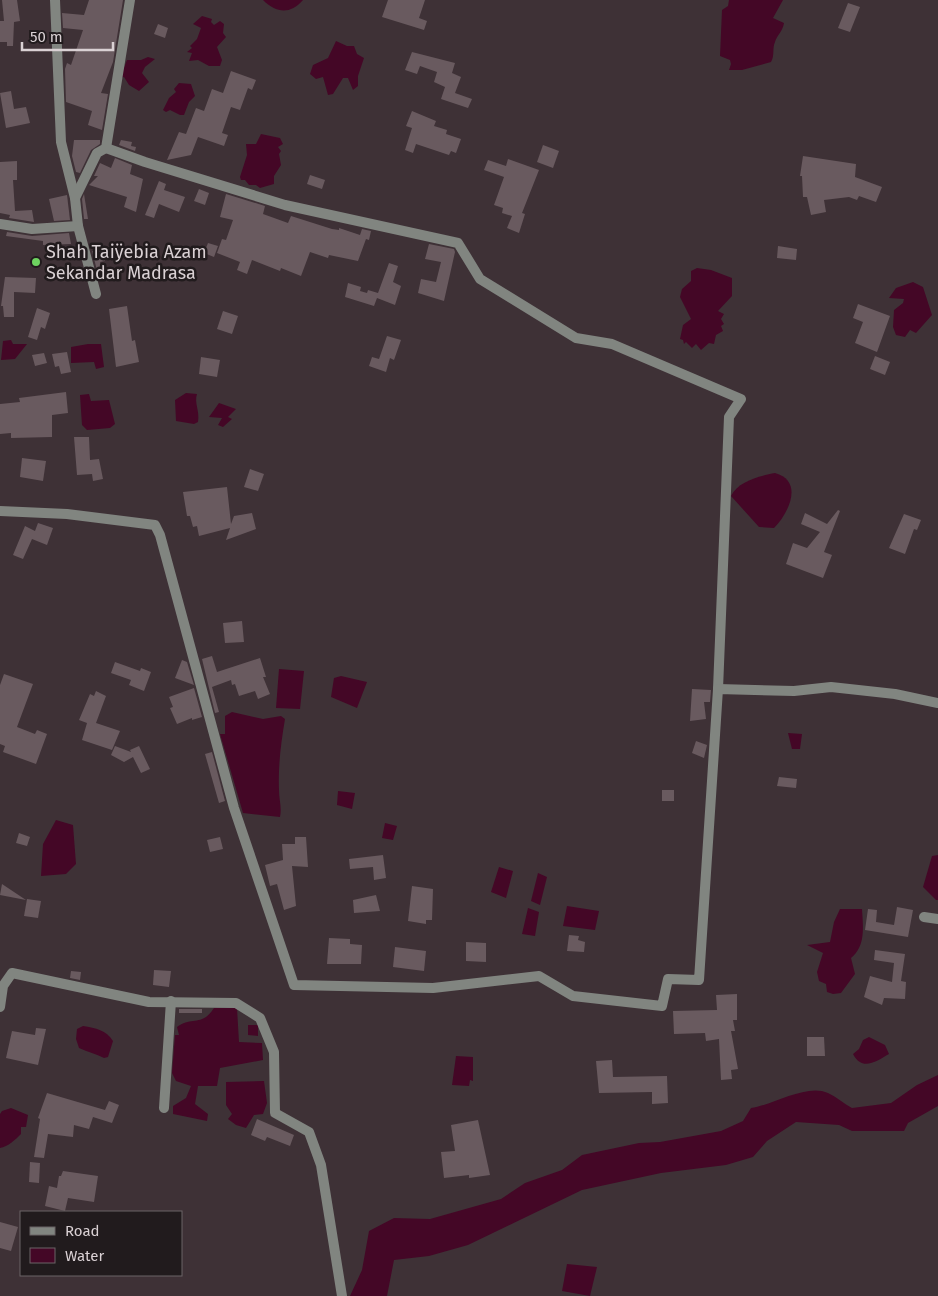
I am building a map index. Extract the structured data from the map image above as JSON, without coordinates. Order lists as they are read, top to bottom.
{
  "places": ["Shah Taiÿebia Azam Sekandar Madrasa"],
  "legend": ["Road", "Water"],
  "scale_bar": "50 m"
}
